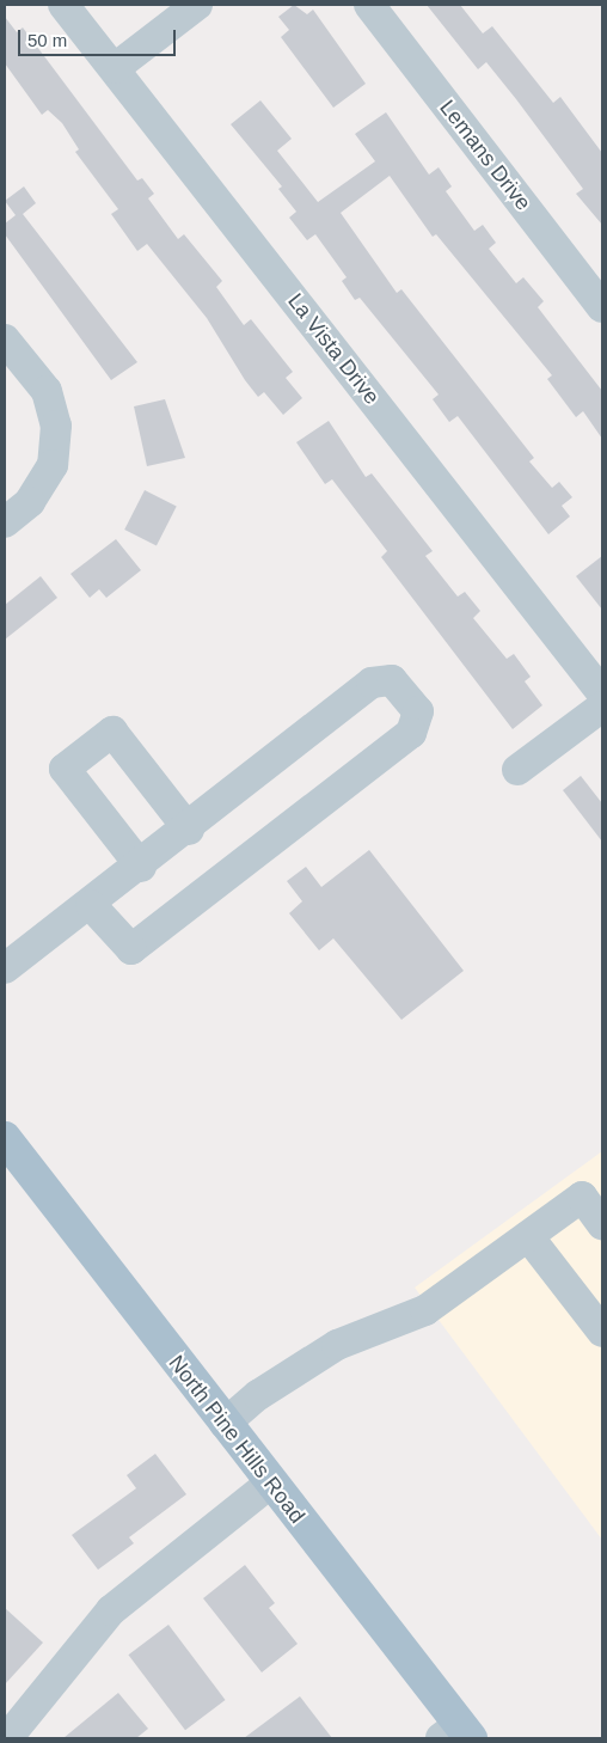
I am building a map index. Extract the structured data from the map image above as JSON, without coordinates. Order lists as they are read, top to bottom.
{
  "streets": {
    "main road": ["North Pine Hills Road"],
    "street": ["Lemans Drive", "La Vista Drive"]
  },
  "scale_bar": "50 m"
}
